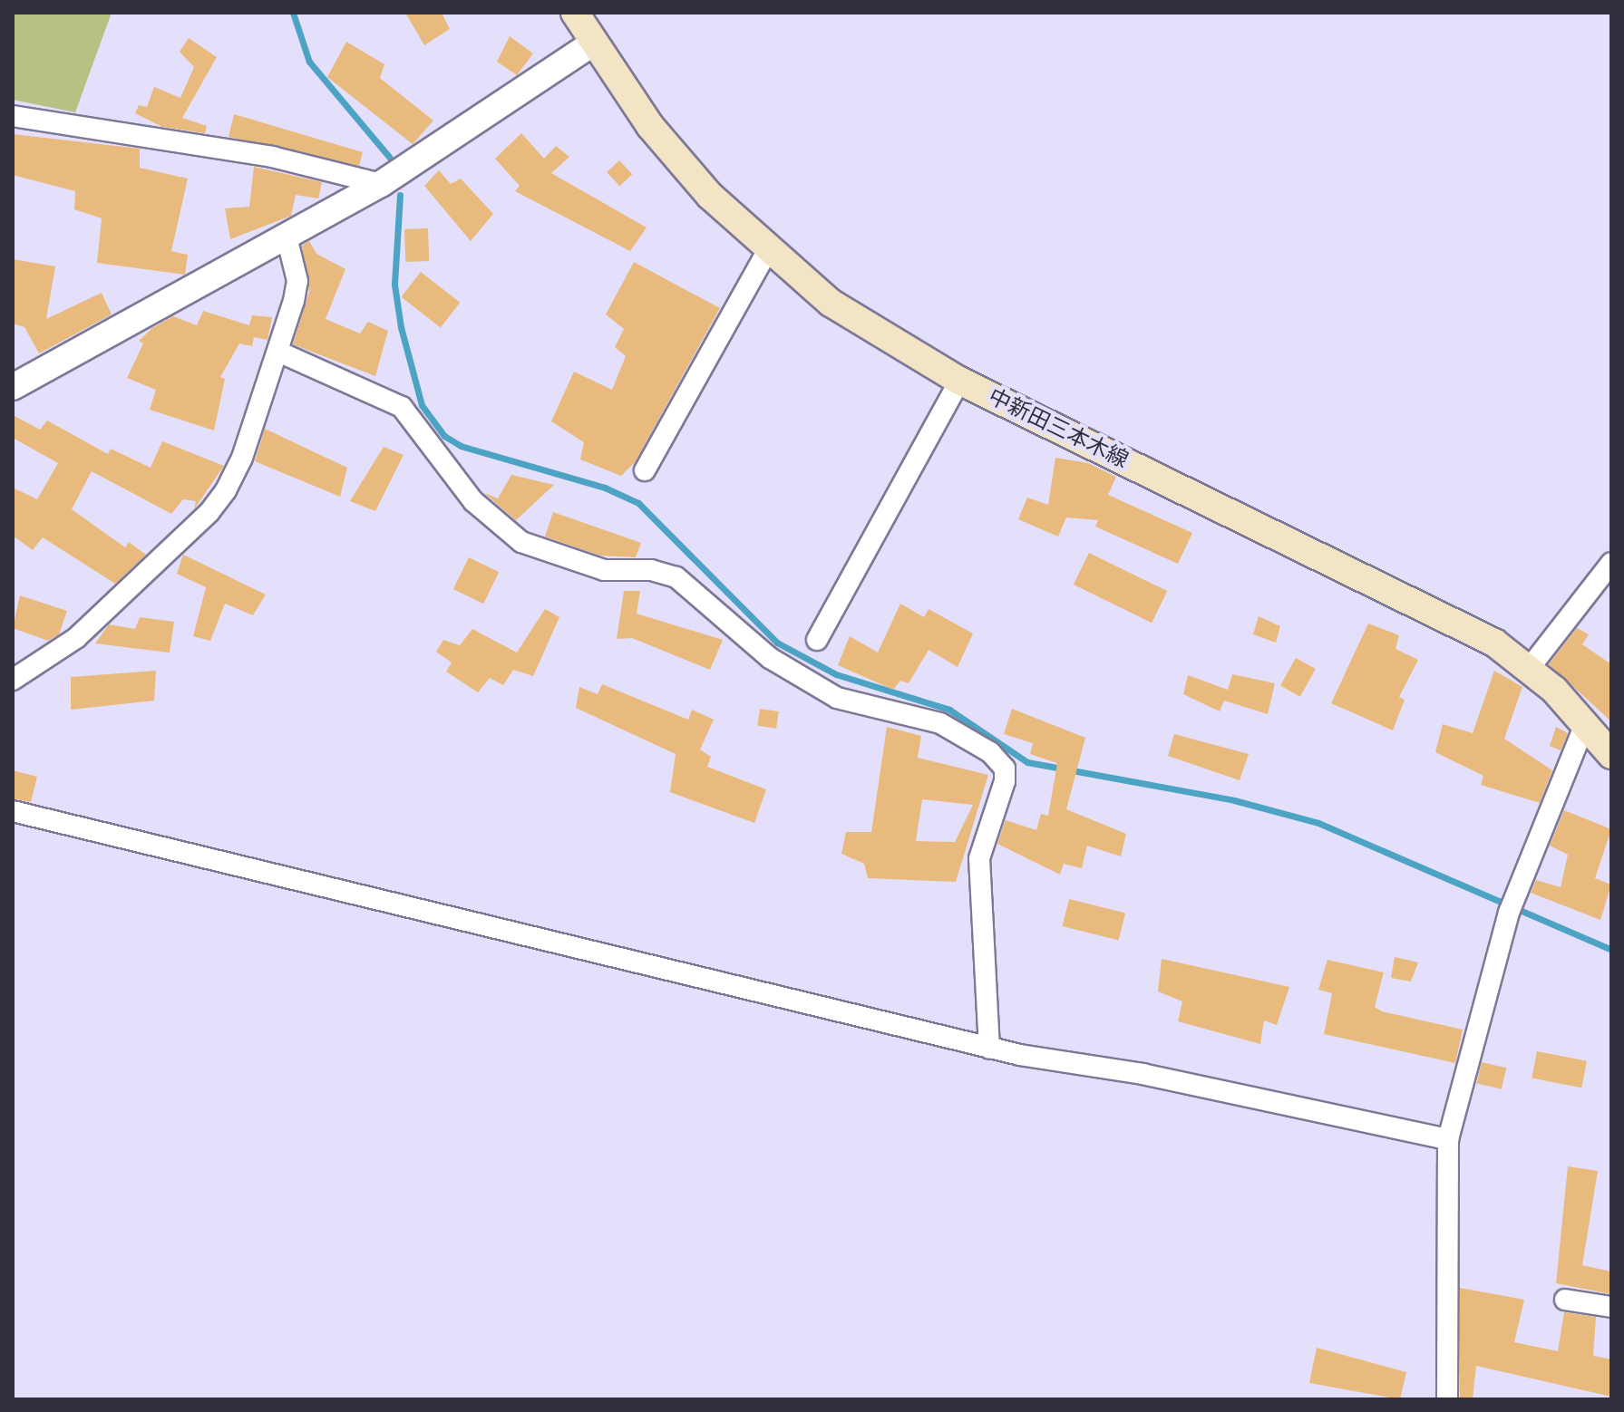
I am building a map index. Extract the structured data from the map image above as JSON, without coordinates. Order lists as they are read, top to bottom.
{
  "streets": {
    "main road": ["中新田三本木線"]
  }
}
